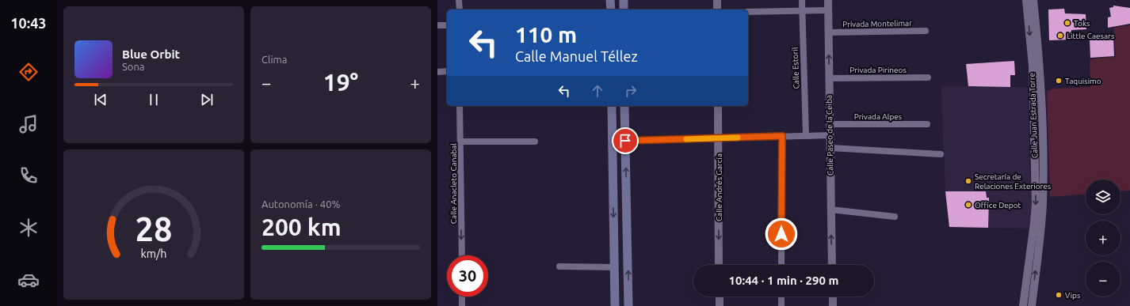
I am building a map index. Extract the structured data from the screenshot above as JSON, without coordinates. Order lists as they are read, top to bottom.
{
  "streets": {
    "street": [
      "Privada Montelimar",
      "Calle Estoril",
      "Privada Pirineos",
      "Calle Juan Estrada Torre",
      "Privada Alpes",
      "Calle Paseo de la Ceiba",
      "Calle Anacleto Canabal",
      "Calle Andrés García"
    ]
  },
  "crossings": [
    ["Privada Montelimar", "Calle Paseo de la Ceiba"],
    ["Privada Pirineos", "Calle Paseo de la Ceiba"],
    ["Privada Alpes", "Calle Paseo de la Ceiba"]
  ],
  "one_way": ["Calle Anacleto Canabal"],
  "places": [
    "Toks",
    "Little Caesars",
    "Taquisimo",
    "Secretaría de Relaciones Exteriores",
    "Office Depot",
    "Vips"
  ],
  "page": {
    "tabs": "10:43",
    "tile": [
      "Clima",
      ["Autonomía · 40%", "200 km"]
    ],
    "turn": ["110 m", "Calle Manuel Téllez"],
    "song": ["Blue Orbit", "Sona"],
    "heat": ["−", "19°", "+"],
    "map_buttons": ["+", "−"],
    "limit": "30",
    "trip": "10:44 · 1 min · 290 m",
    "gauge": ["28", "km/h"]
  }
}
